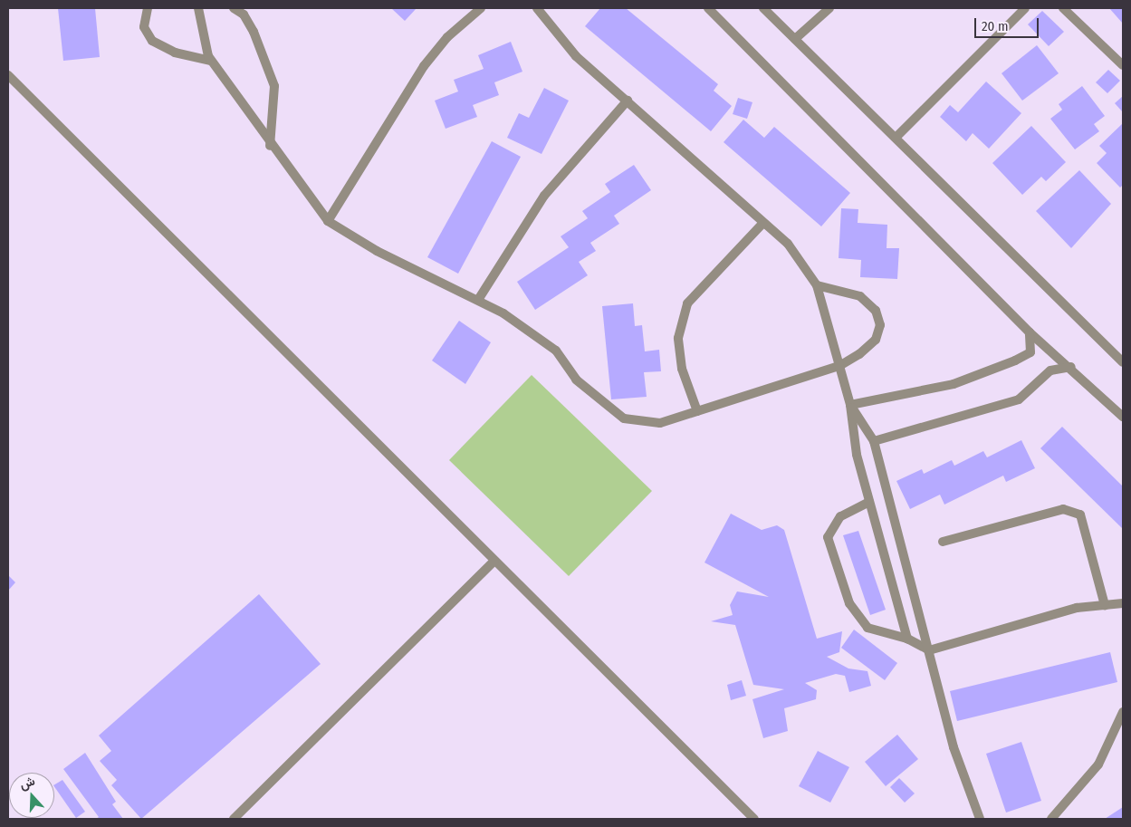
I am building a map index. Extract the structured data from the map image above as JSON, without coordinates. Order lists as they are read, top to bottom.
{
  "scale_bar": "20 m",
  "north": "top"
}
